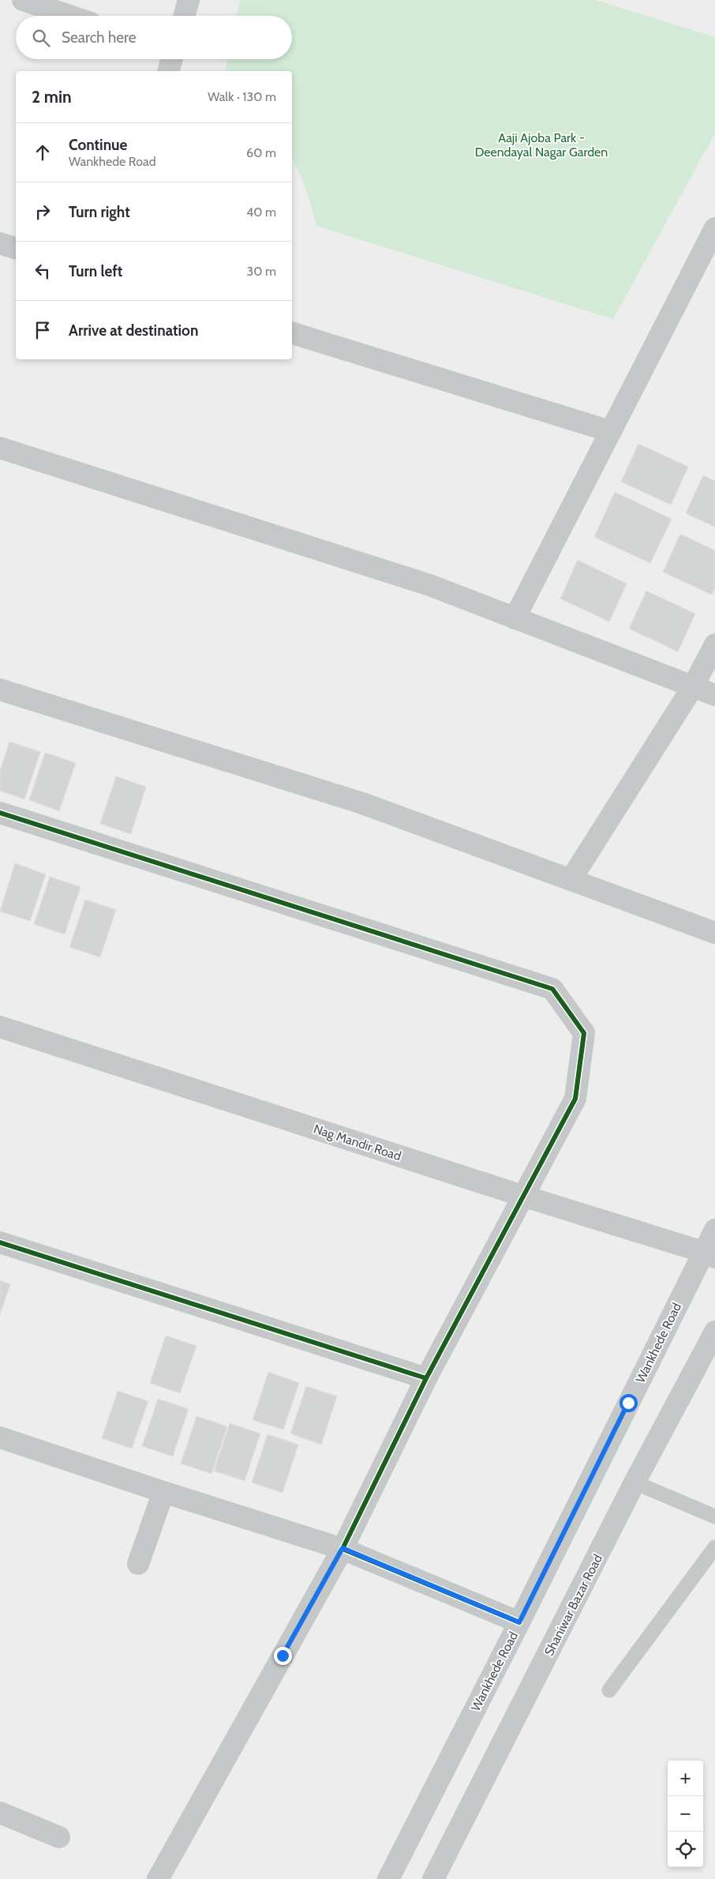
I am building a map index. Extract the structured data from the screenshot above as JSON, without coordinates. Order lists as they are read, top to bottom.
{
  "streets": {
    "street": ["Nag Mandir Road", "Wankhede Road", "Shaniwar Bazar Road"]
  },
  "crossings": [
    ["Nag Mandir Road", "Wankhede Road"]
  ],
  "parks": ["Aaji Ajoba Park - Deendayal Nagar Garden"],
  "page": {
    "search": "Search here",
    "heading": ["2 min", "Walk · 130 m"],
    "list": [
      ["Continue", "Wankhede Road", "60 m"],
      ["Turn right", "40 m"],
      ["Turn left", "30 m"],
      "Arrive at destination"
    ],
    "map_buttons": ["+", "−"]
  }
}
